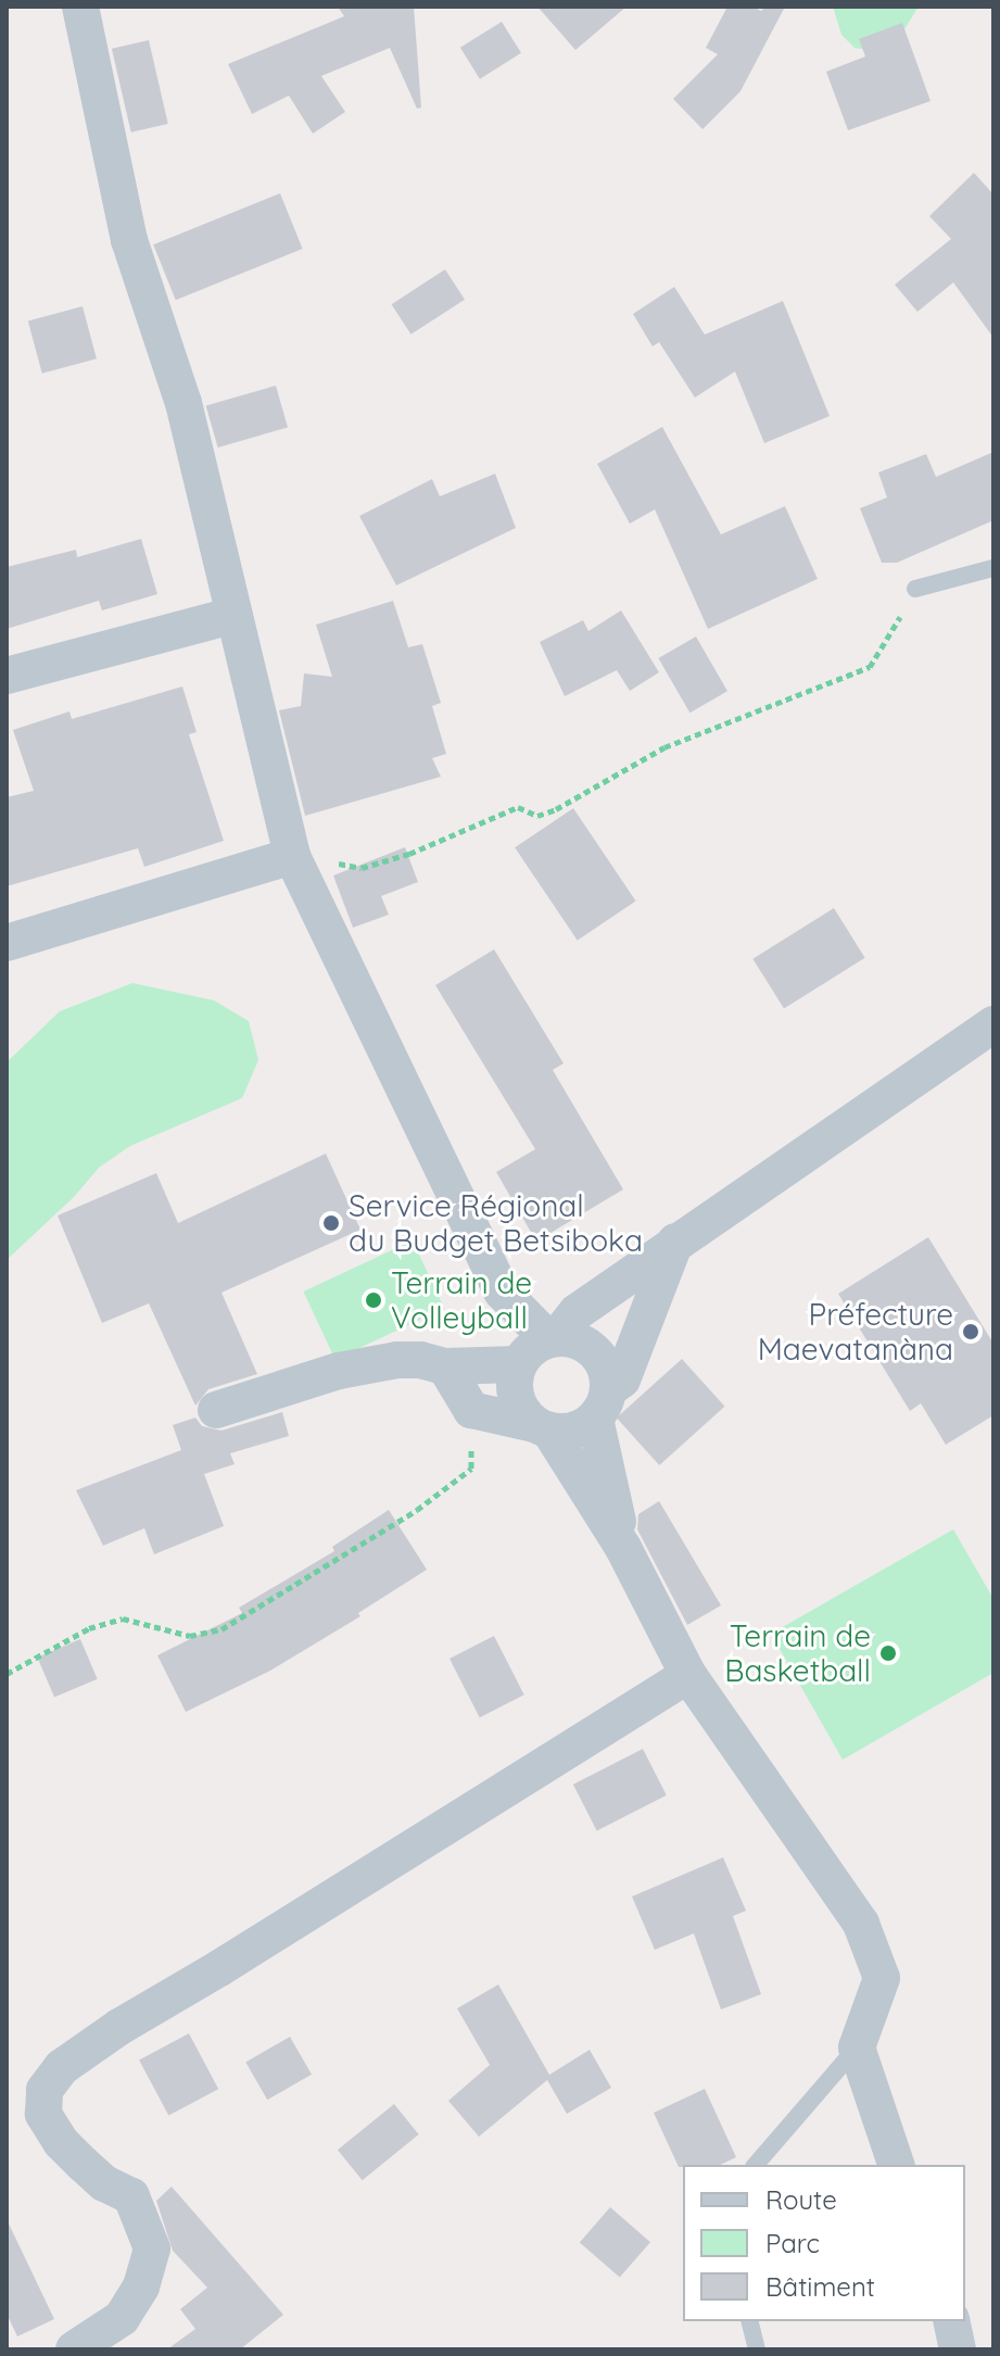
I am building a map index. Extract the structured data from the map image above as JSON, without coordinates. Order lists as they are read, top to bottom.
{
  "places": [
    "Service Régional du Budget Betsiboka",
    "Terrain de Volleyball",
    "Préfecture Maevatanàna",
    "Terrain de Basketball"
  ],
  "legend": ["Route", "Parc", "Bâtiment"]
}
